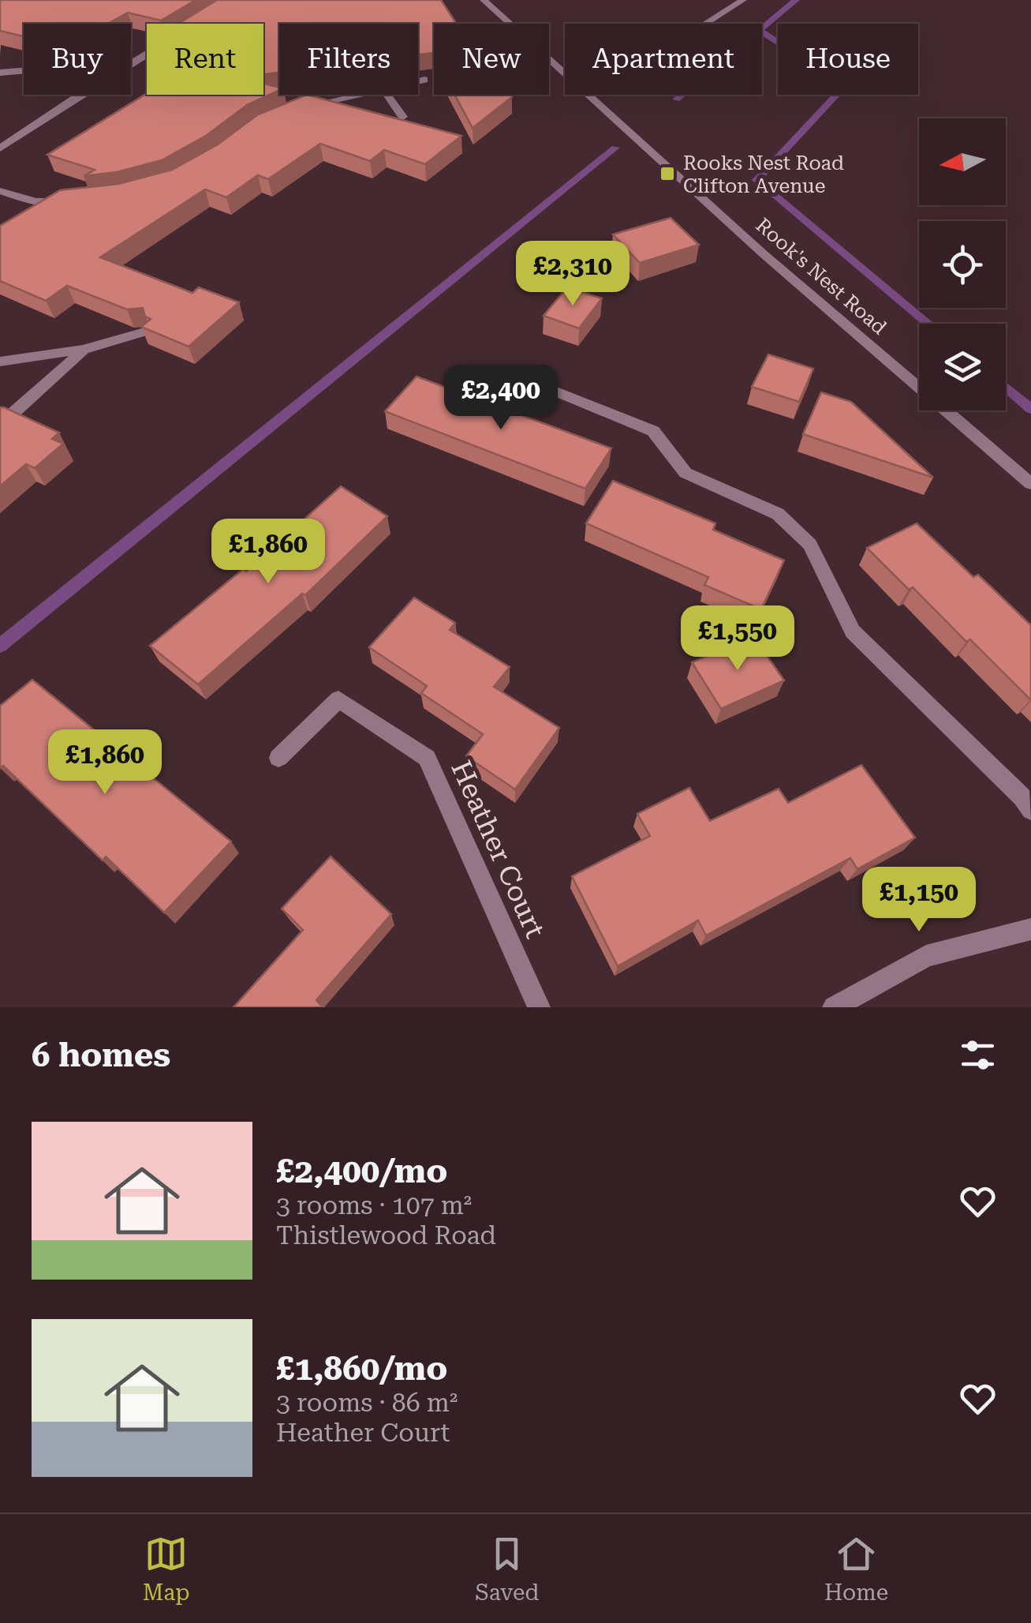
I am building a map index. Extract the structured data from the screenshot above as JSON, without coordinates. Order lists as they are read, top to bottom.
{
  "streets": {
    "street": ["Rook's Nest Road", "Heather Court"]
  },
  "places": {
    "transit": ["Rooks Nest Road Clifton Avenue"]
  },
  "north": "left",
  "page": {
    "chip": [
      "Buy",
      "Rent",
      "Filters",
      "New",
      "Apartment",
      "House"
    ],
    "price": [
      "£2,310",
      "£2,400",
      "£1,860",
      "£1,550",
      "£1,860",
      "£1,150"
    ],
    "heading": "6 homes",
    "list": [
      {
        "name": "£2,400/mo",
        "note": "3 rooms · 107 m² · Thistlewood Road"
      },
      {
        "name": "£1,860/mo",
        "note": "3 rooms · 86 m² · Heather Court"
      }
    ],
    "tabs": ["Map", "Saved", "Home"]
  }
}
